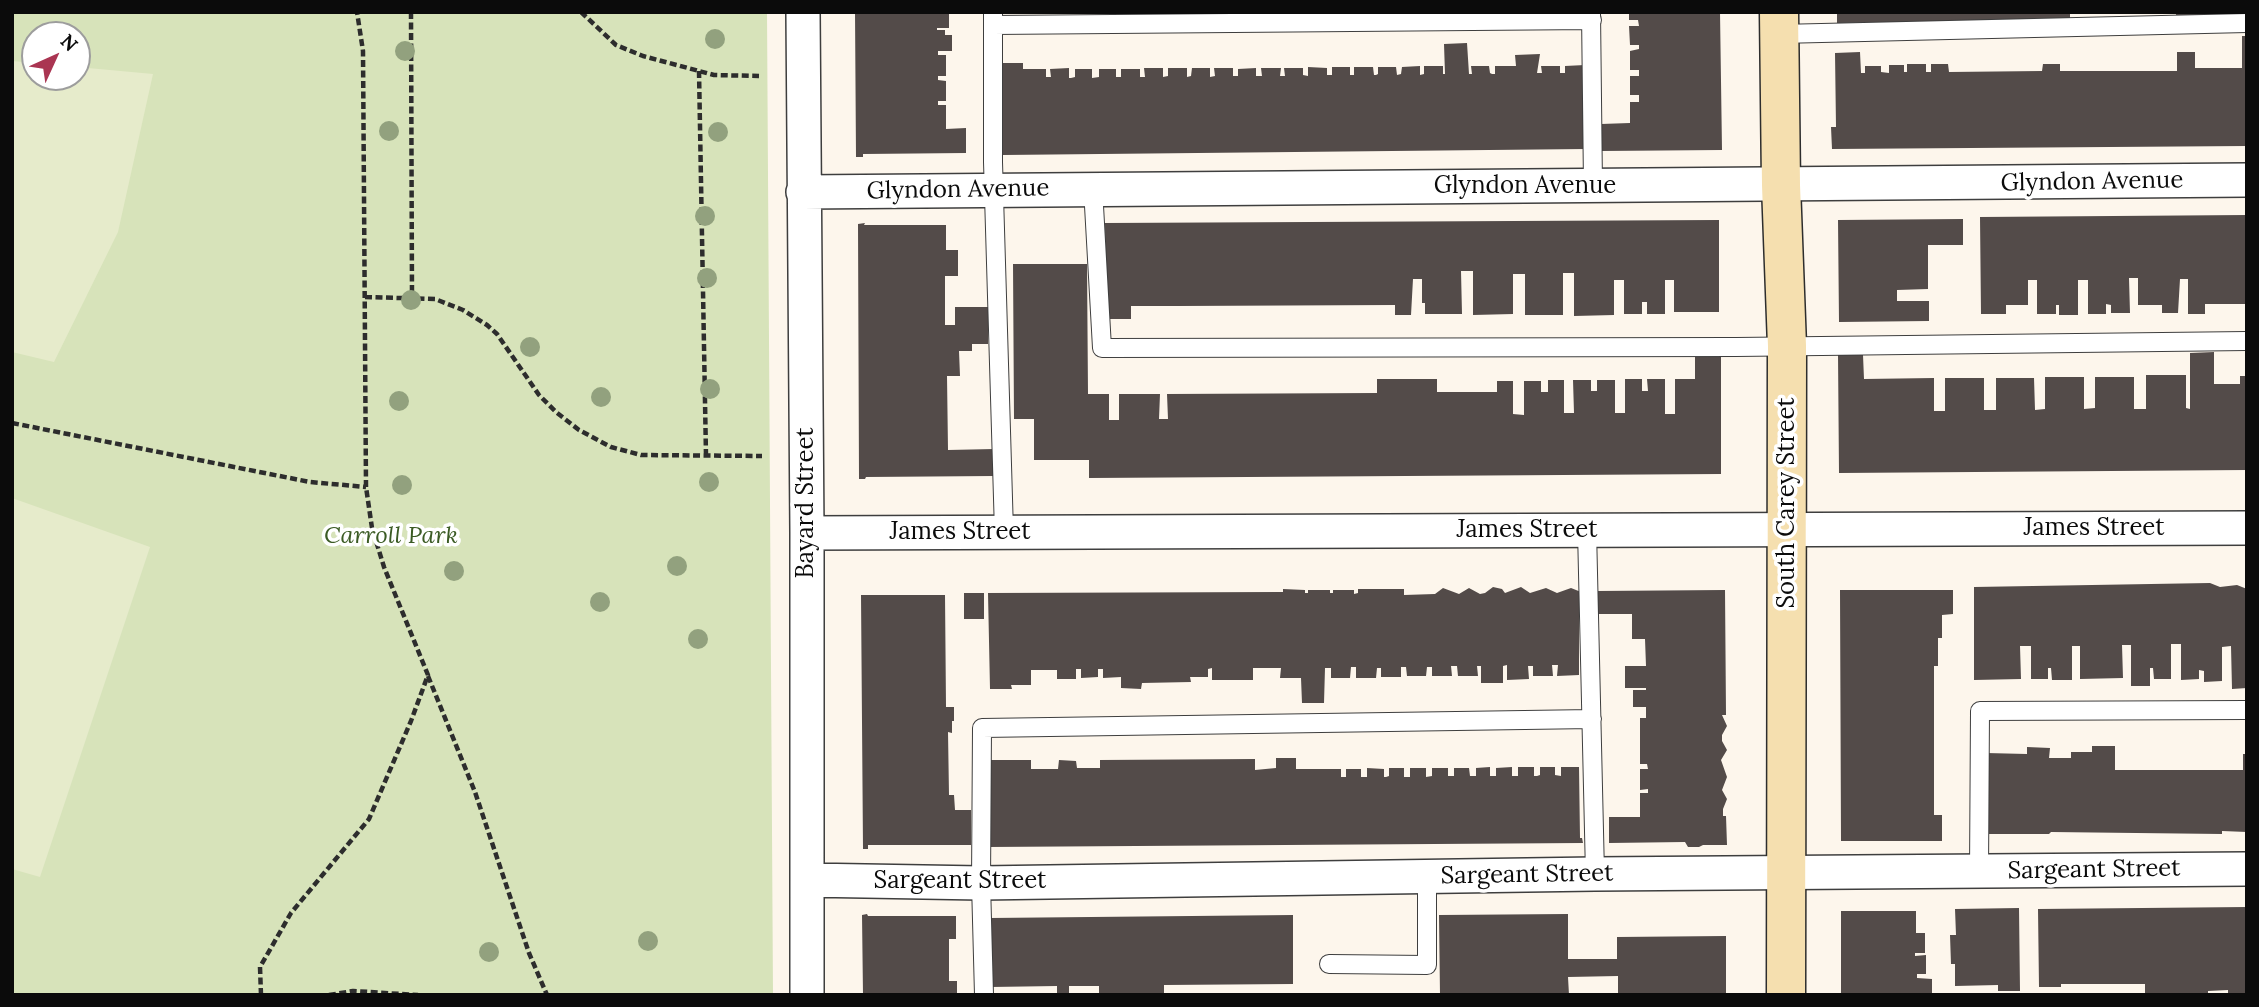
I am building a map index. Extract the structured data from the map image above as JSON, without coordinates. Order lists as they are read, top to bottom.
{
  "streets": {
    "main road": ["South Carey Street"],
    "street": [
      "Glyndon Avenue",
      "Bayard Street",
      "James Street",
      "Sargeant Street"
    ]
  },
  "crossings": [
    ["Glyndon Avenue", "Bayard Street"],
    ["Glyndon Avenue", "South Carey Street"],
    ["Bayard Street", "James Street"],
    ["Bayard Street", "Sargeant Street"],
    ["South Carey Street", "James Street"],
    ["South Carey Street", "Sargeant Street"]
  ],
  "parks": ["Carroll Park"],
  "north": "top right"
}
